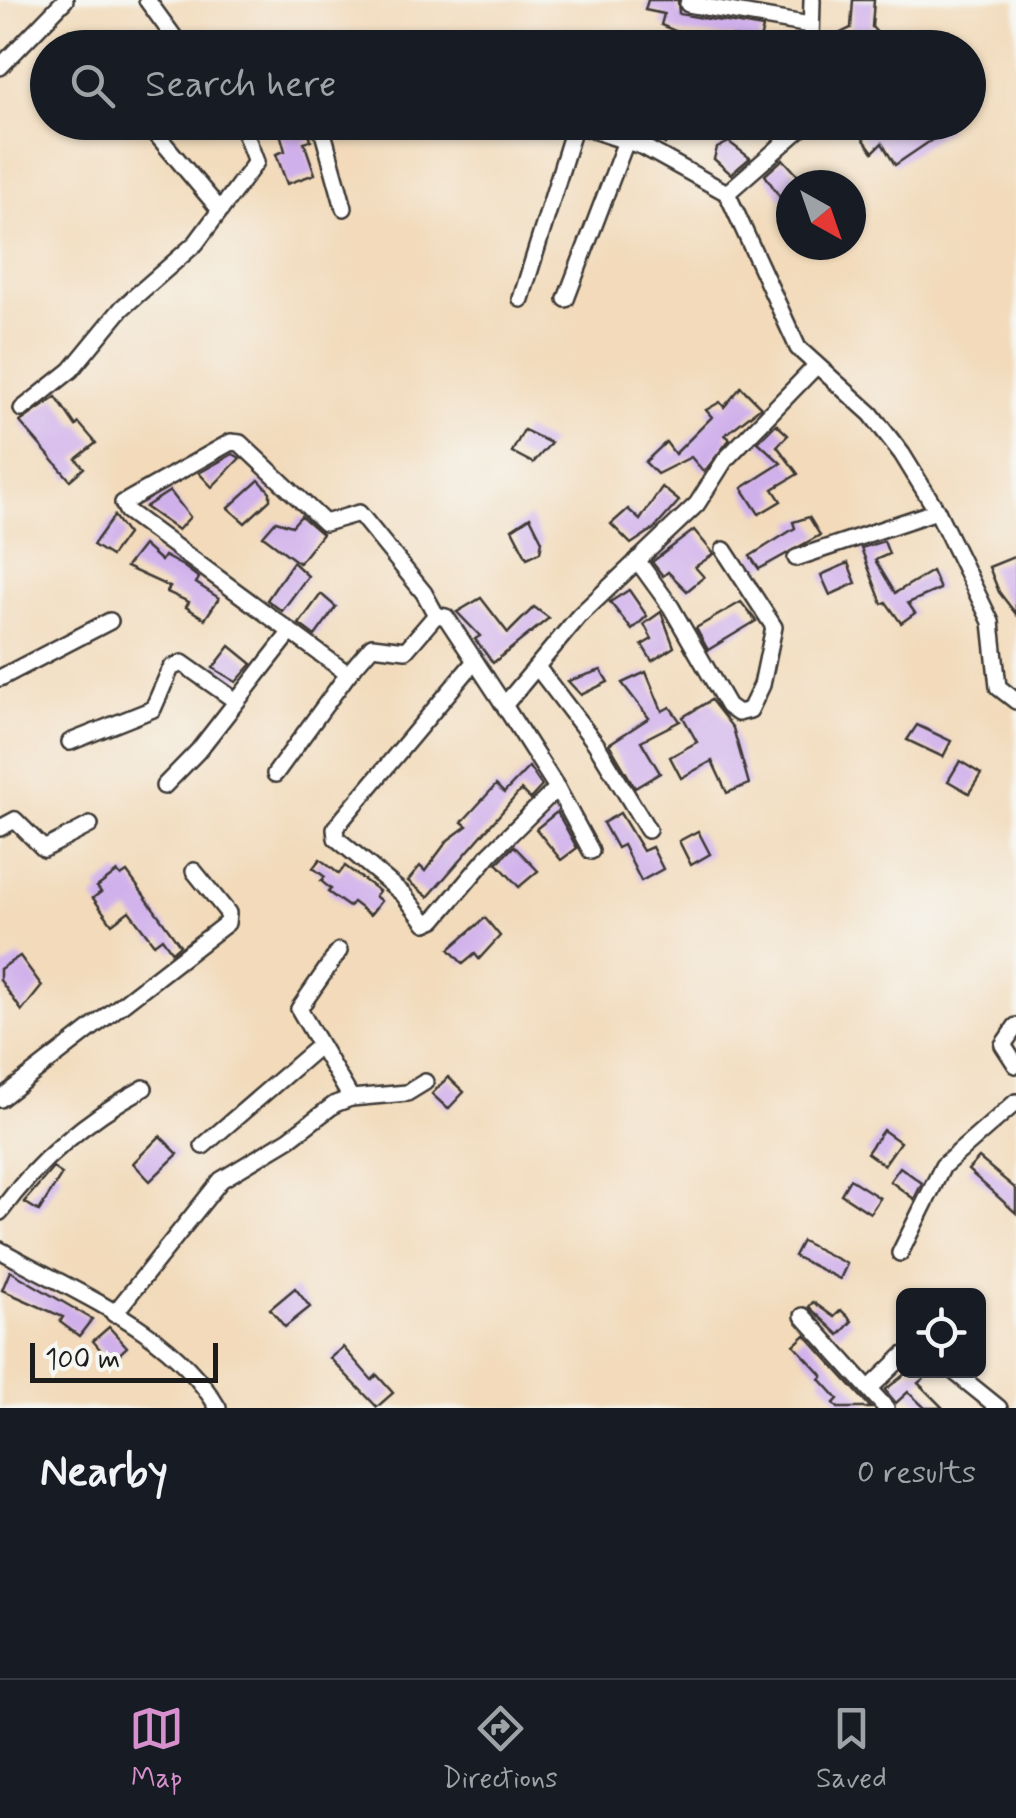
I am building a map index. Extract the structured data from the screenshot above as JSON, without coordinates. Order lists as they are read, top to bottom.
{
  "scale_bar": "100 m",
  "north": "bottom right",
  "page": {
    "search": "Search here",
    "scale": "100 m",
    "heading": ["Nearby", "0 results"],
    "nav": ["Map", "Directions", "Saved"]
  }
}
